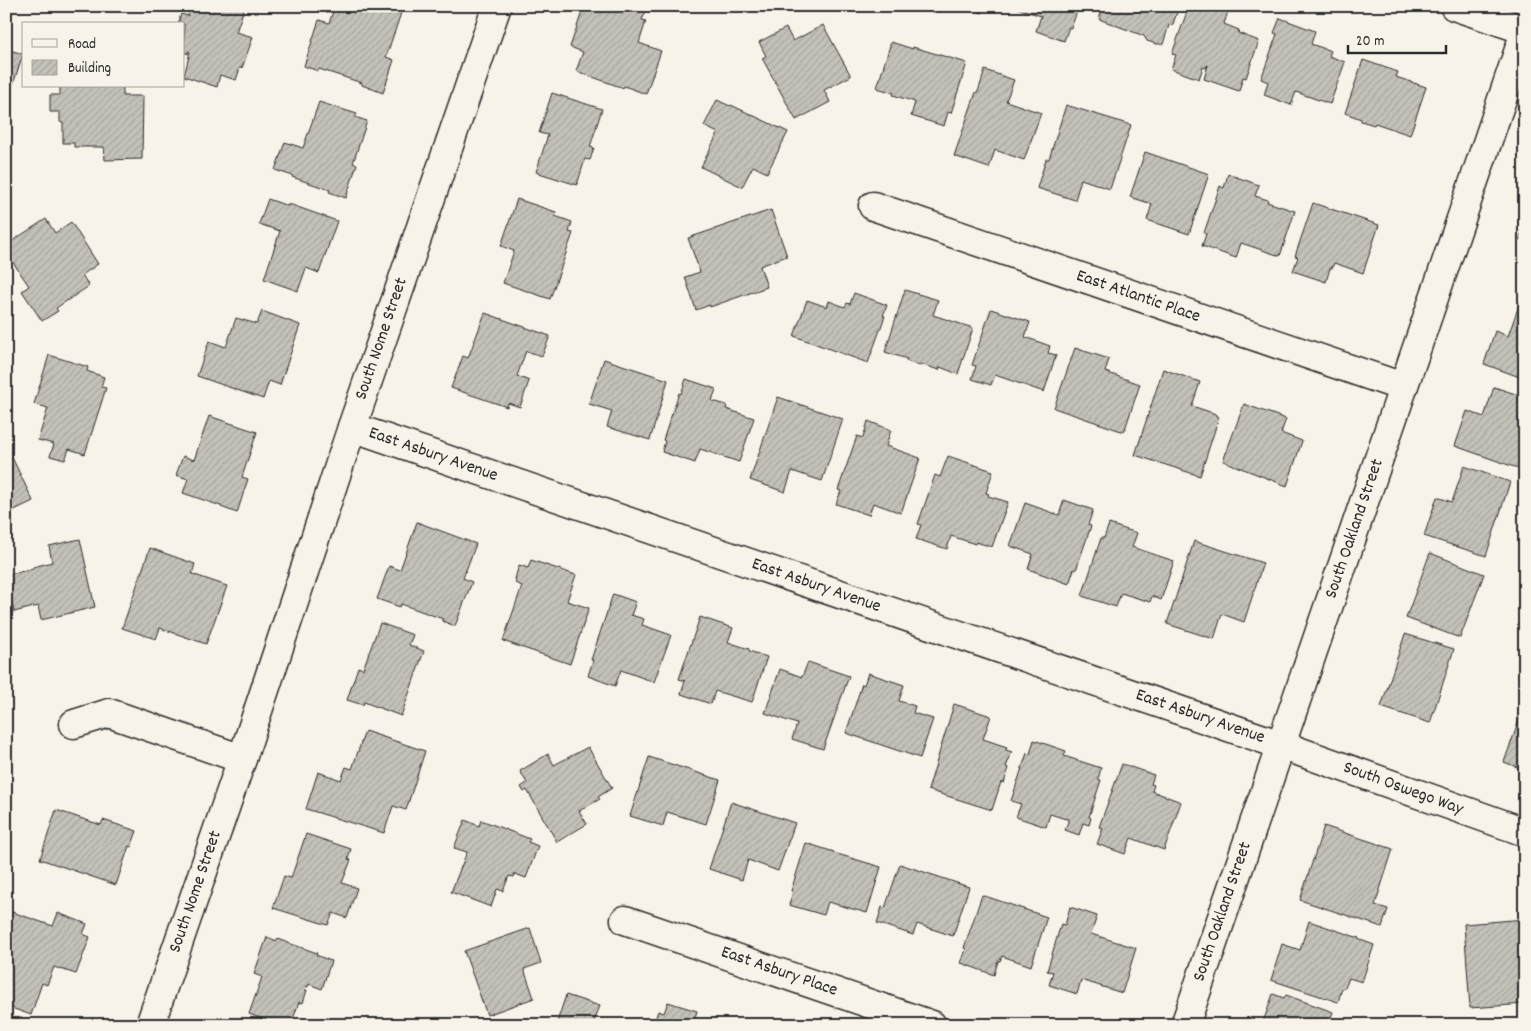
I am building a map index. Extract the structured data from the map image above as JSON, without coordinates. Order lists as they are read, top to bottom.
{
  "streets": {
    "street": [
      "East Atlantic Place",
      "South Nome Street",
      "East Asbury Avenue",
      "South Oakland Street",
      "South Oswego Way",
      "East Asbury Place"
    ]
  },
  "crossings": [
    ["East Atlantic Place", "South Oakland Street"],
    ["South Nome Street", "East Asbury Avenue"],
    ["East Asbury Avenue", "South Oakland Street"],
    ["East Asbury Avenue", "South Oswego Way"],
    ["South Oakland Street", "South Oswego Way"]
  ],
  "legend": ["Road", "Building"],
  "scale_bar": "20 m"
}
